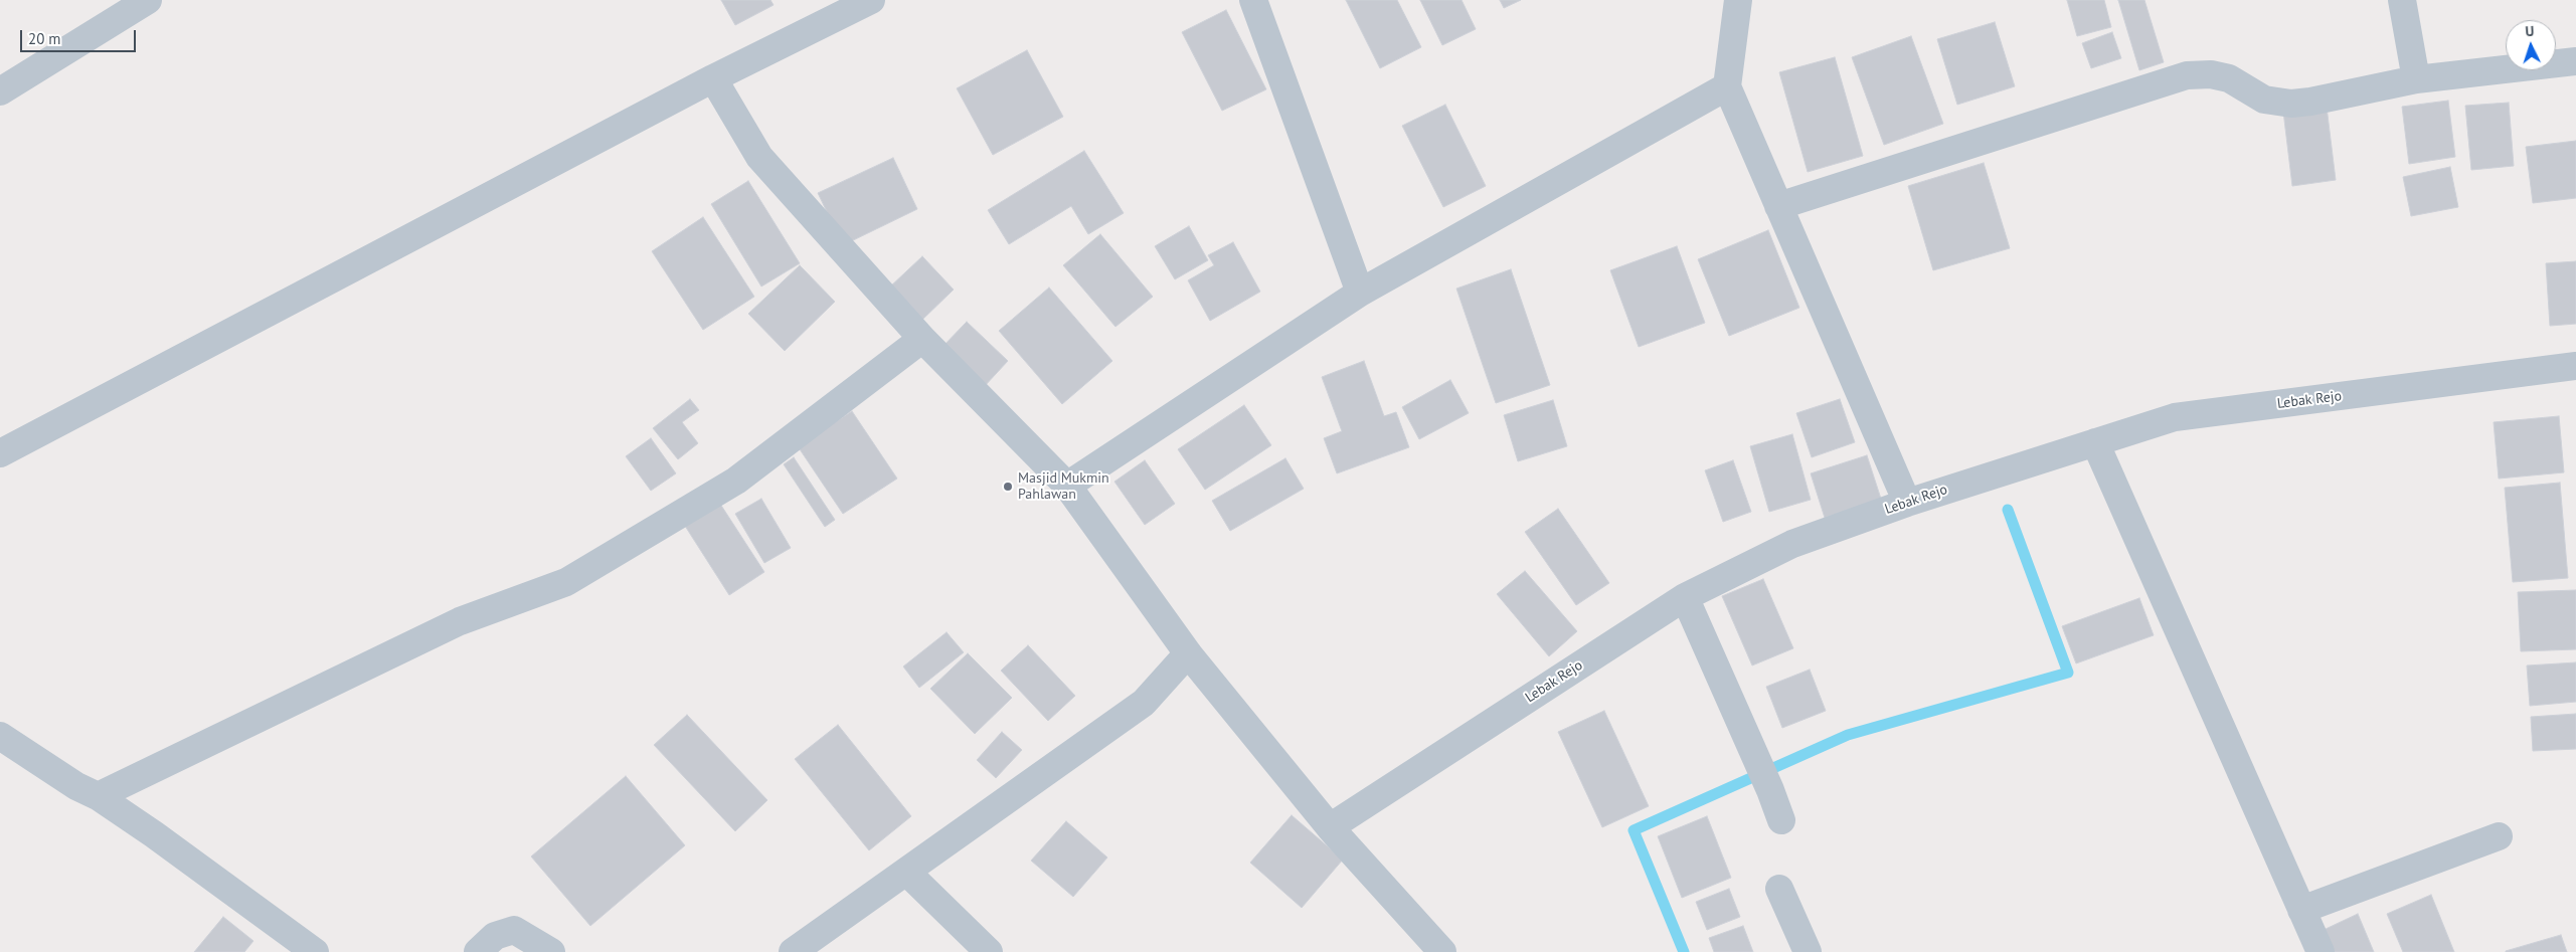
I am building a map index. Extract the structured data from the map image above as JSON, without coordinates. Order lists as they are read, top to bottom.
{
  "streets": {
    "street": ["Lebak Rejo"]
  },
  "places": ["Masjid Mukmin Pahlawan"],
  "scale_bar": "20 m",
  "north": "top"
}
